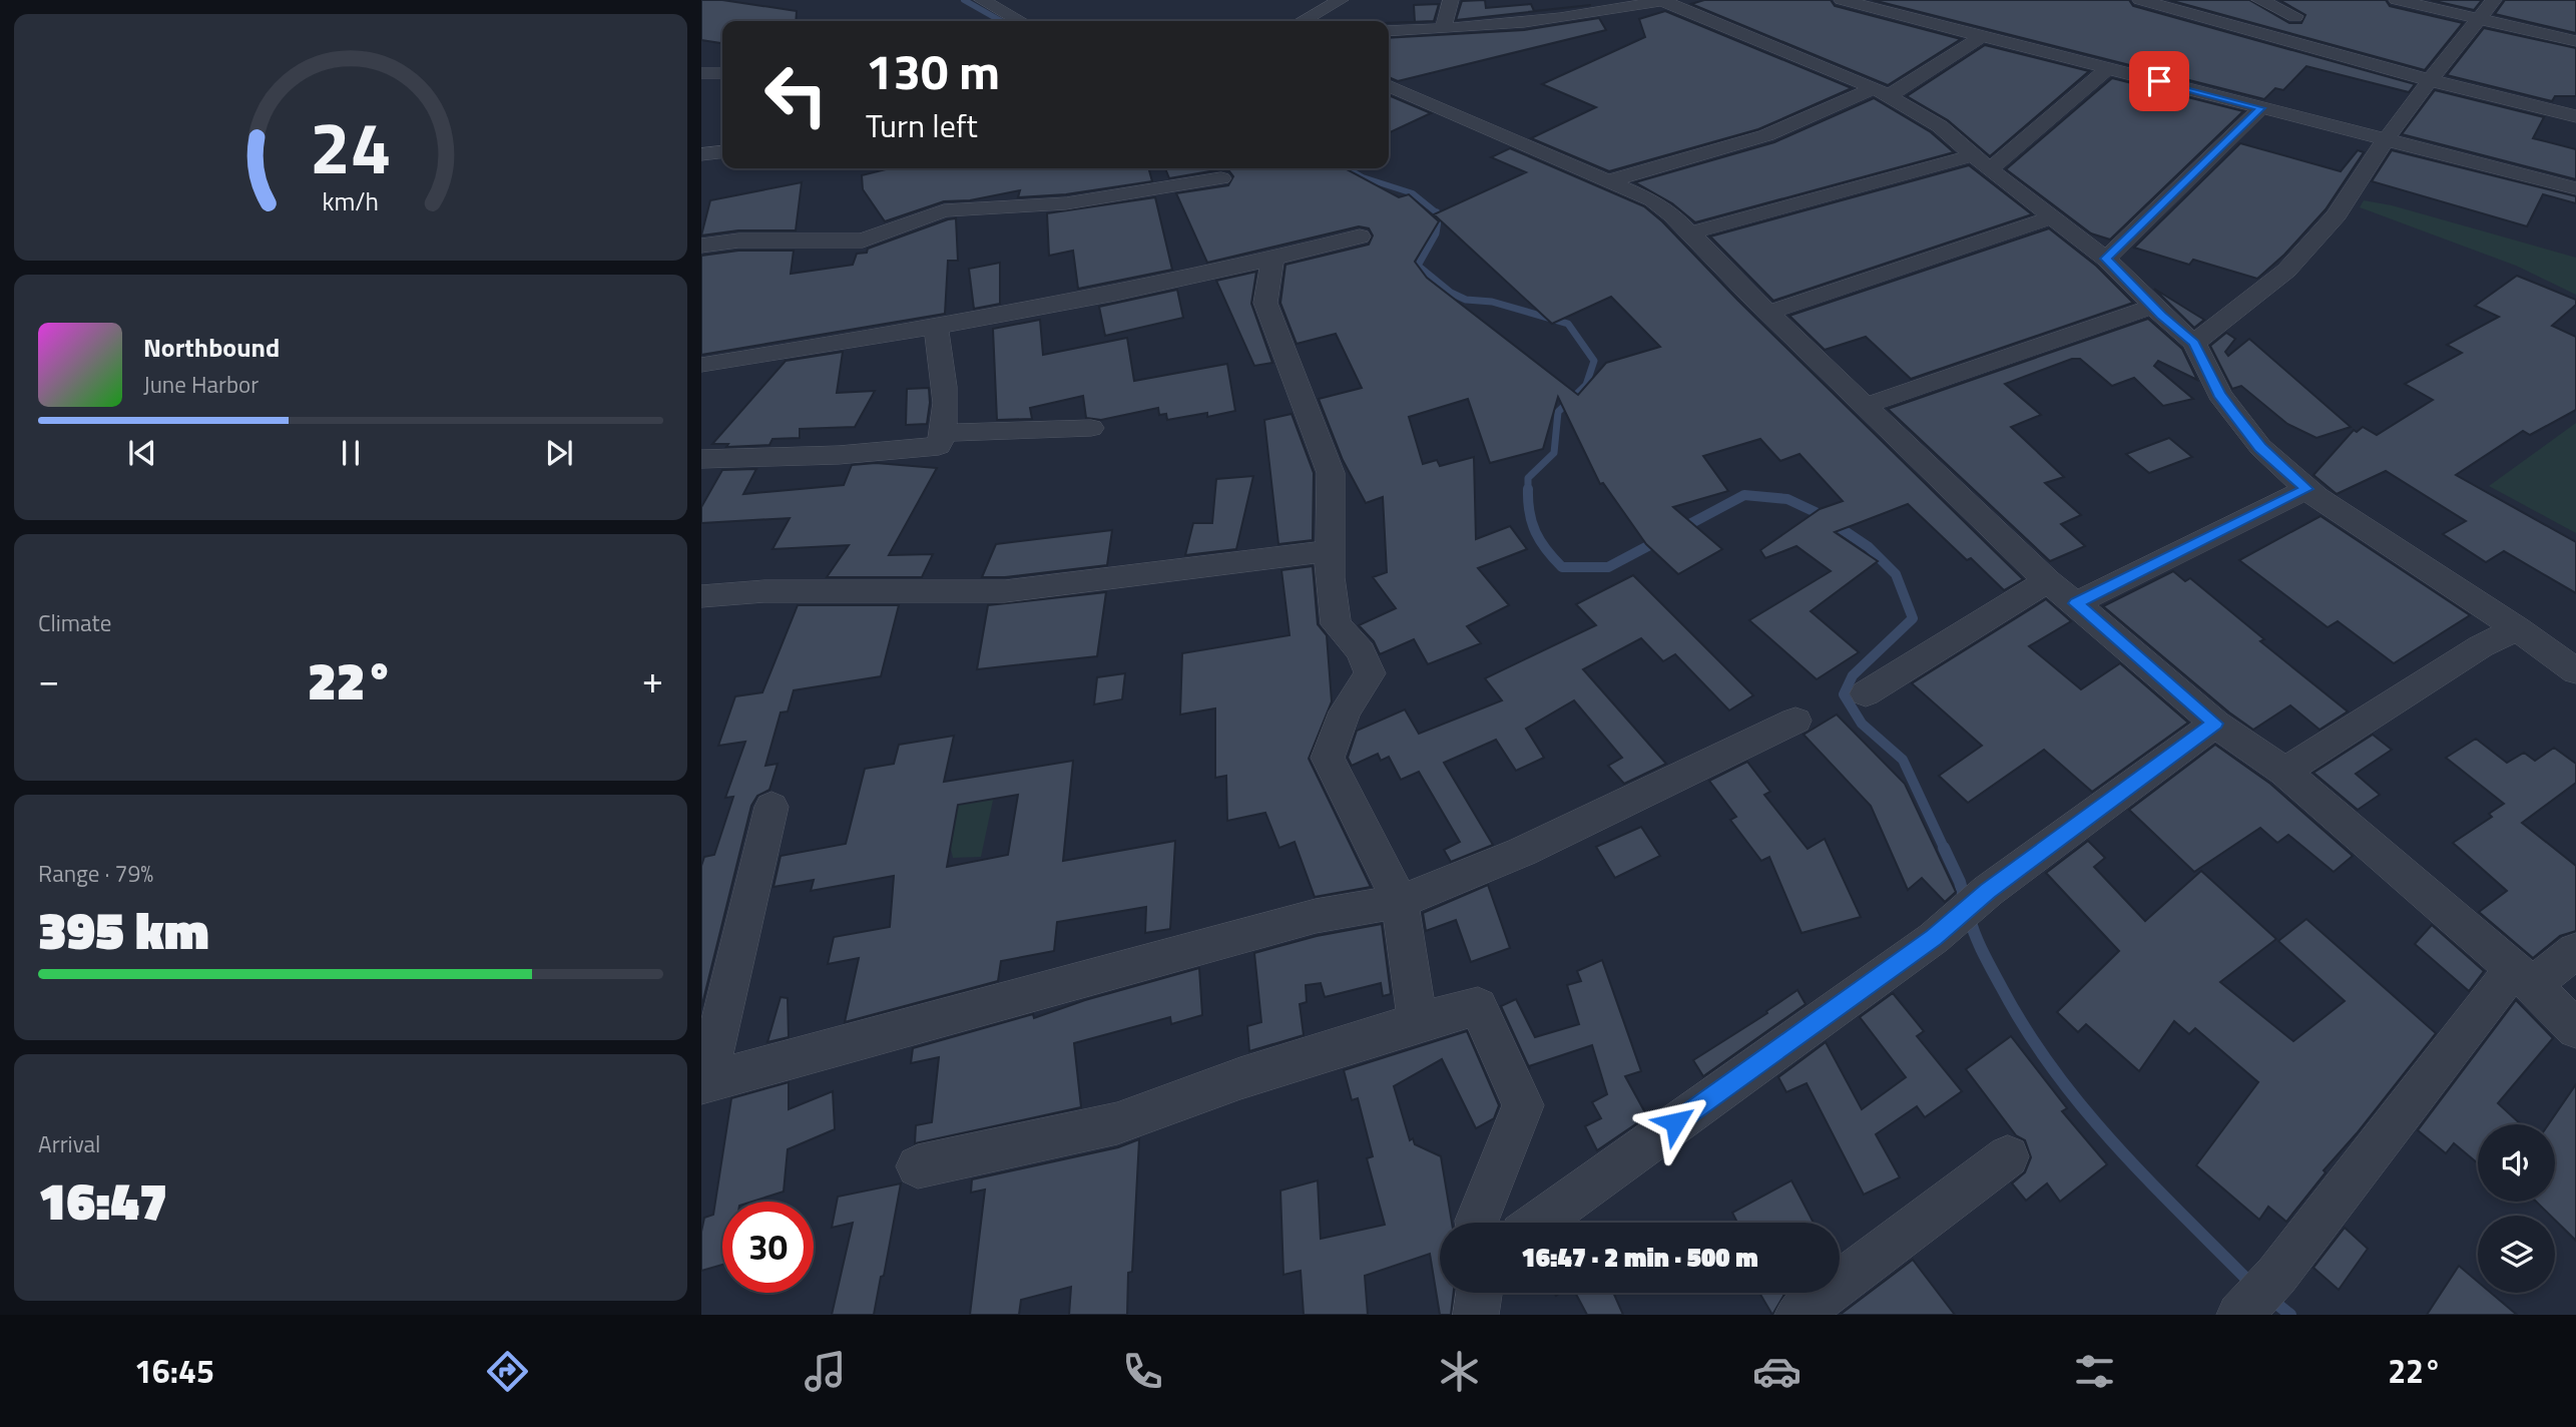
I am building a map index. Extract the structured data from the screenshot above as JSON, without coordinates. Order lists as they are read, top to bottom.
{
  "page": {
    "turn": ["130 m", "Turn left"],
    "song": ["Northbound", "June Harbor"],
    "tile": [
      "Climate",
      ["Range · 79%", "395 km"],
      ["Arrival", "16:47"]
    ],
    "heat": ["−", "22°", "+"],
    "limit": "30",
    "trip": "16:47 · 2 min · 500 m",
    "tabs": ["16:45", "22°"],
    "gauge": ["24", "km/h"]
  }
}
